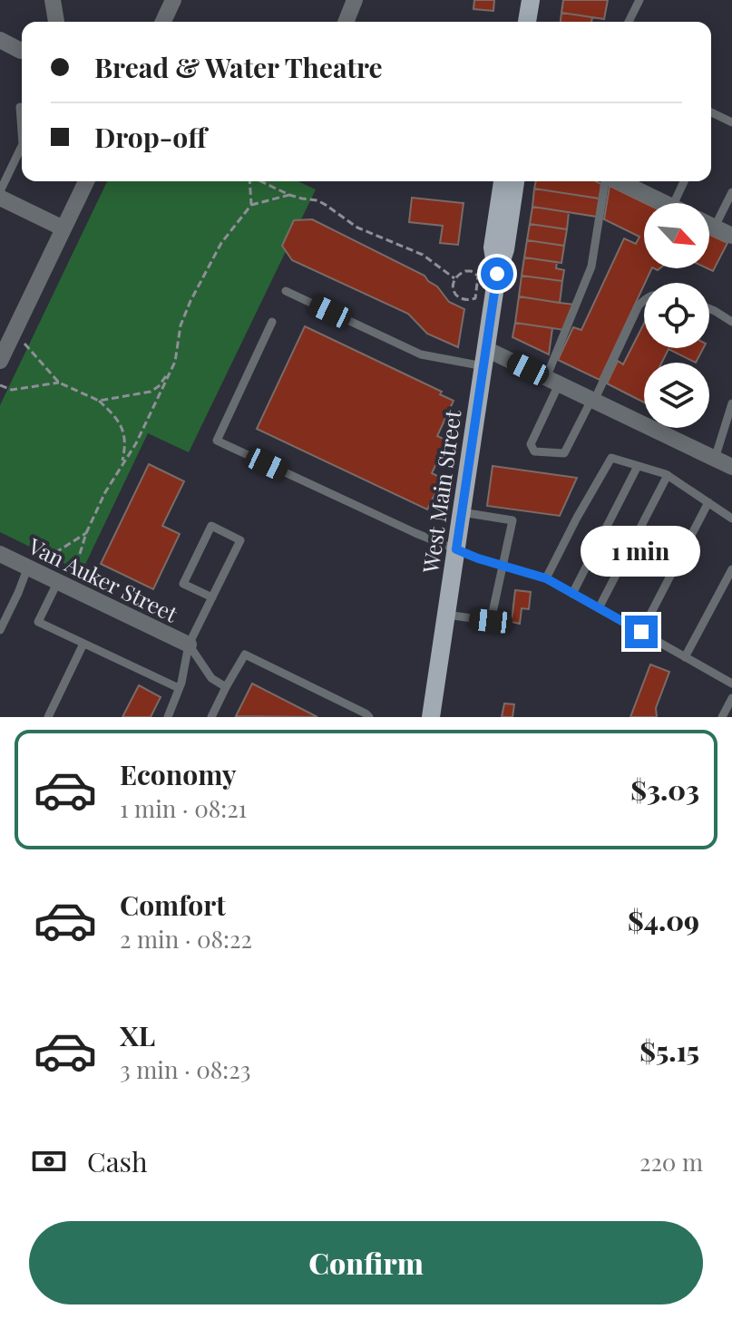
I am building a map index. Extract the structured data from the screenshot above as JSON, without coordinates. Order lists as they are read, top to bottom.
{
  "streets": {
    "main road": ["West Main Street"],
    "street": ["Van Auker Street"]
  },
  "north": "bottom right",
  "page": {
    "banner": ["Bread & Water Theatre", "Drop-off"],
    "bubble": "1 min",
    "list": [
      {
        "name": "Economy",
        "note": "1 min · 08:21",
        "value": "$3.03"
      },
      {
        "name": "Comfort",
        "note": "2 min · 08:22",
        "value": "$4.09"
      },
      {
        "name": "XL",
        "note": "3 min · 08:23",
        "value": "$5.15"
      }
    ],
    "pay": ["Cash", "220 m"],
    "buttons": "Confirm"
  }
}
